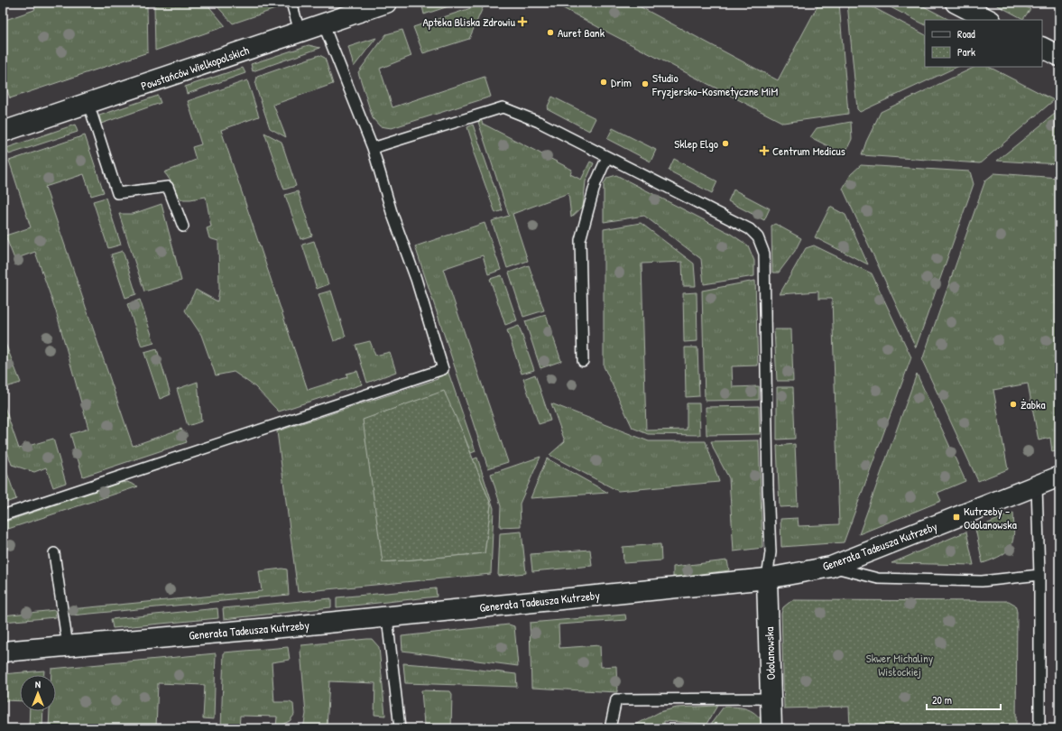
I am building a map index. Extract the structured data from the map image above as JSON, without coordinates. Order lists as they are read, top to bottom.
{
  "streets": {
    "street": ["Powstańców Wielkopolskich", "Generała Tadeusza Kutrzeby", "Odolanowska"]
  },
  "crossings": [
    ["Generała Tadeusza Kutrzeby", "Odolanowska"]
  ],
  "parks": ["Skwer Michaliny Wisłockiej"],
  "places": {
    "health": ["Apteka Bliska Zdrowiu", "Centrum Medicus"],
    "other": [
      "Auret Bank",
      "Drim",
      "Studio Fryzjersko-Kosmetyczne MiM",
      "Sklep Elgo",
      "Żabka"
    ],
    "transit": ["Kutrzeby - Odolanowska"]
  },
  "legend": ["Road", "Park"],
  "scale_bar": "20 m",
  "north": "top"
}
